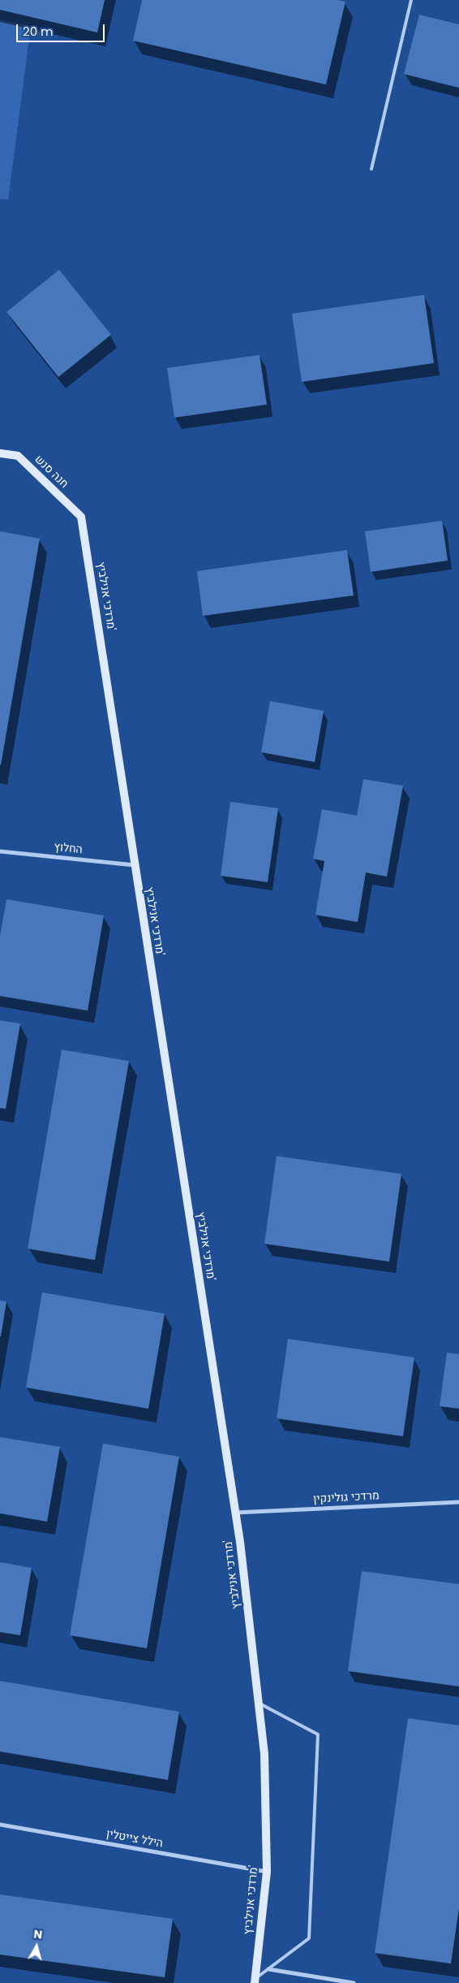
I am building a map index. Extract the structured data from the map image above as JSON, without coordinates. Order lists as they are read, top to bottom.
{
  "streets": {
    "street": [
      "חנה סנש",
      "מרדכי אנילביץ'",
      "החלוץ",
      "מרדכי גולינקין",
      "הילל צייטלין"
    ]
  },
  "crossings": [
    ["חנה סנש", "מרדכי אנילביץ'"],
    ["מרדכי אנילביץ'", "החלוץ"],
    ["מרדכי אנילביץ'", "מרדכי גולינקין"],
    ["מרדכי אנילביץ'", "הילל צייטלין"]
  ],
  "scale_bar": "20 m",
  "north": "top"
}
